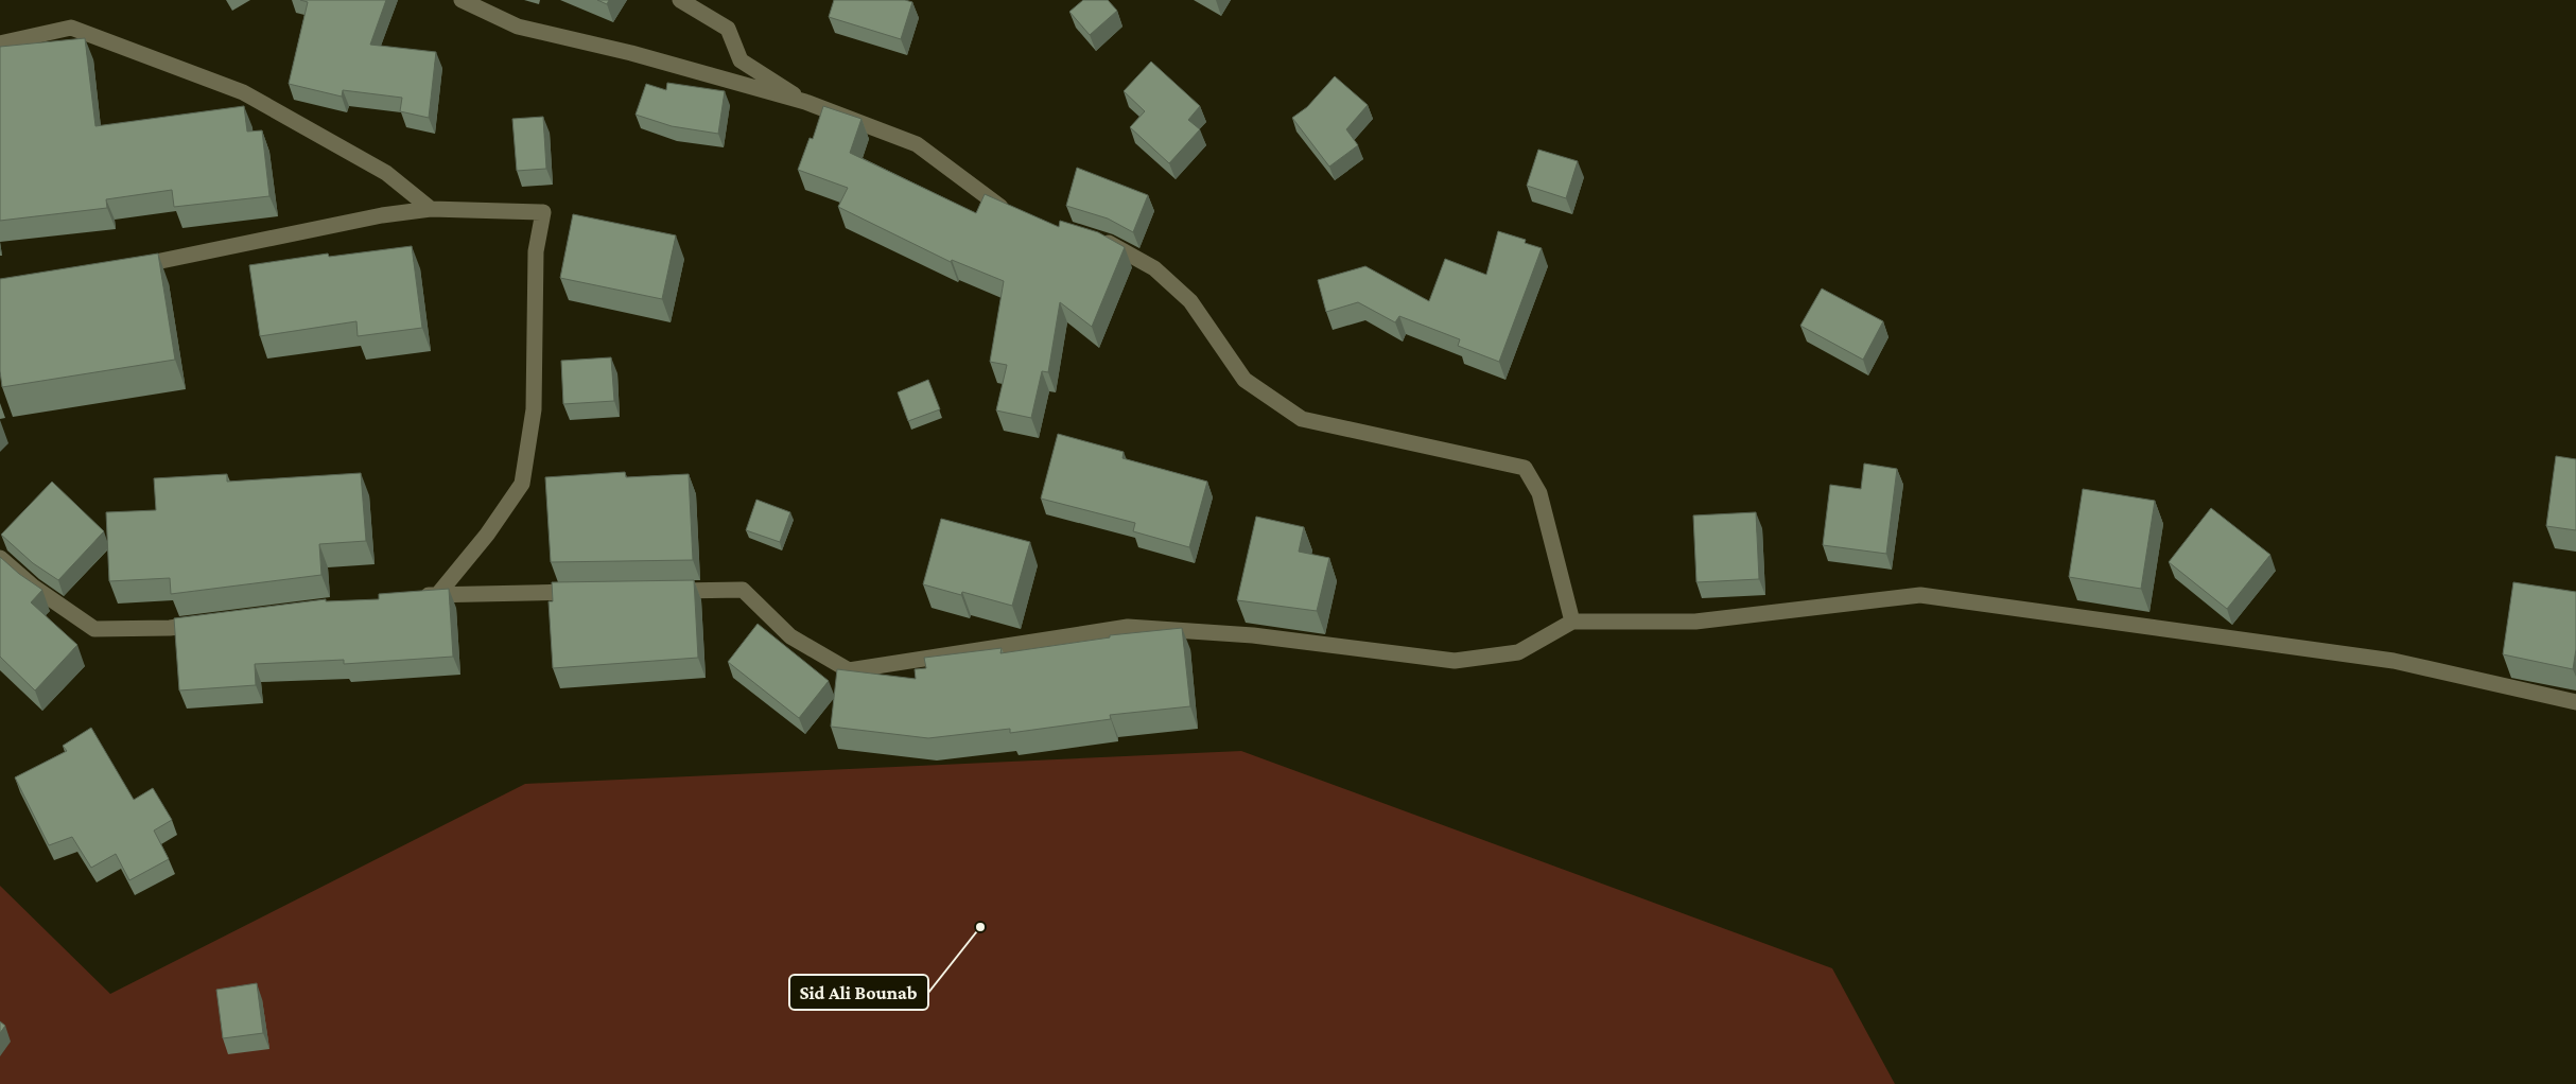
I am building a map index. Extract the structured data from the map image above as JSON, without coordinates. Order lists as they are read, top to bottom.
{
  "places": ["Sid Ali Bounab"]
}
